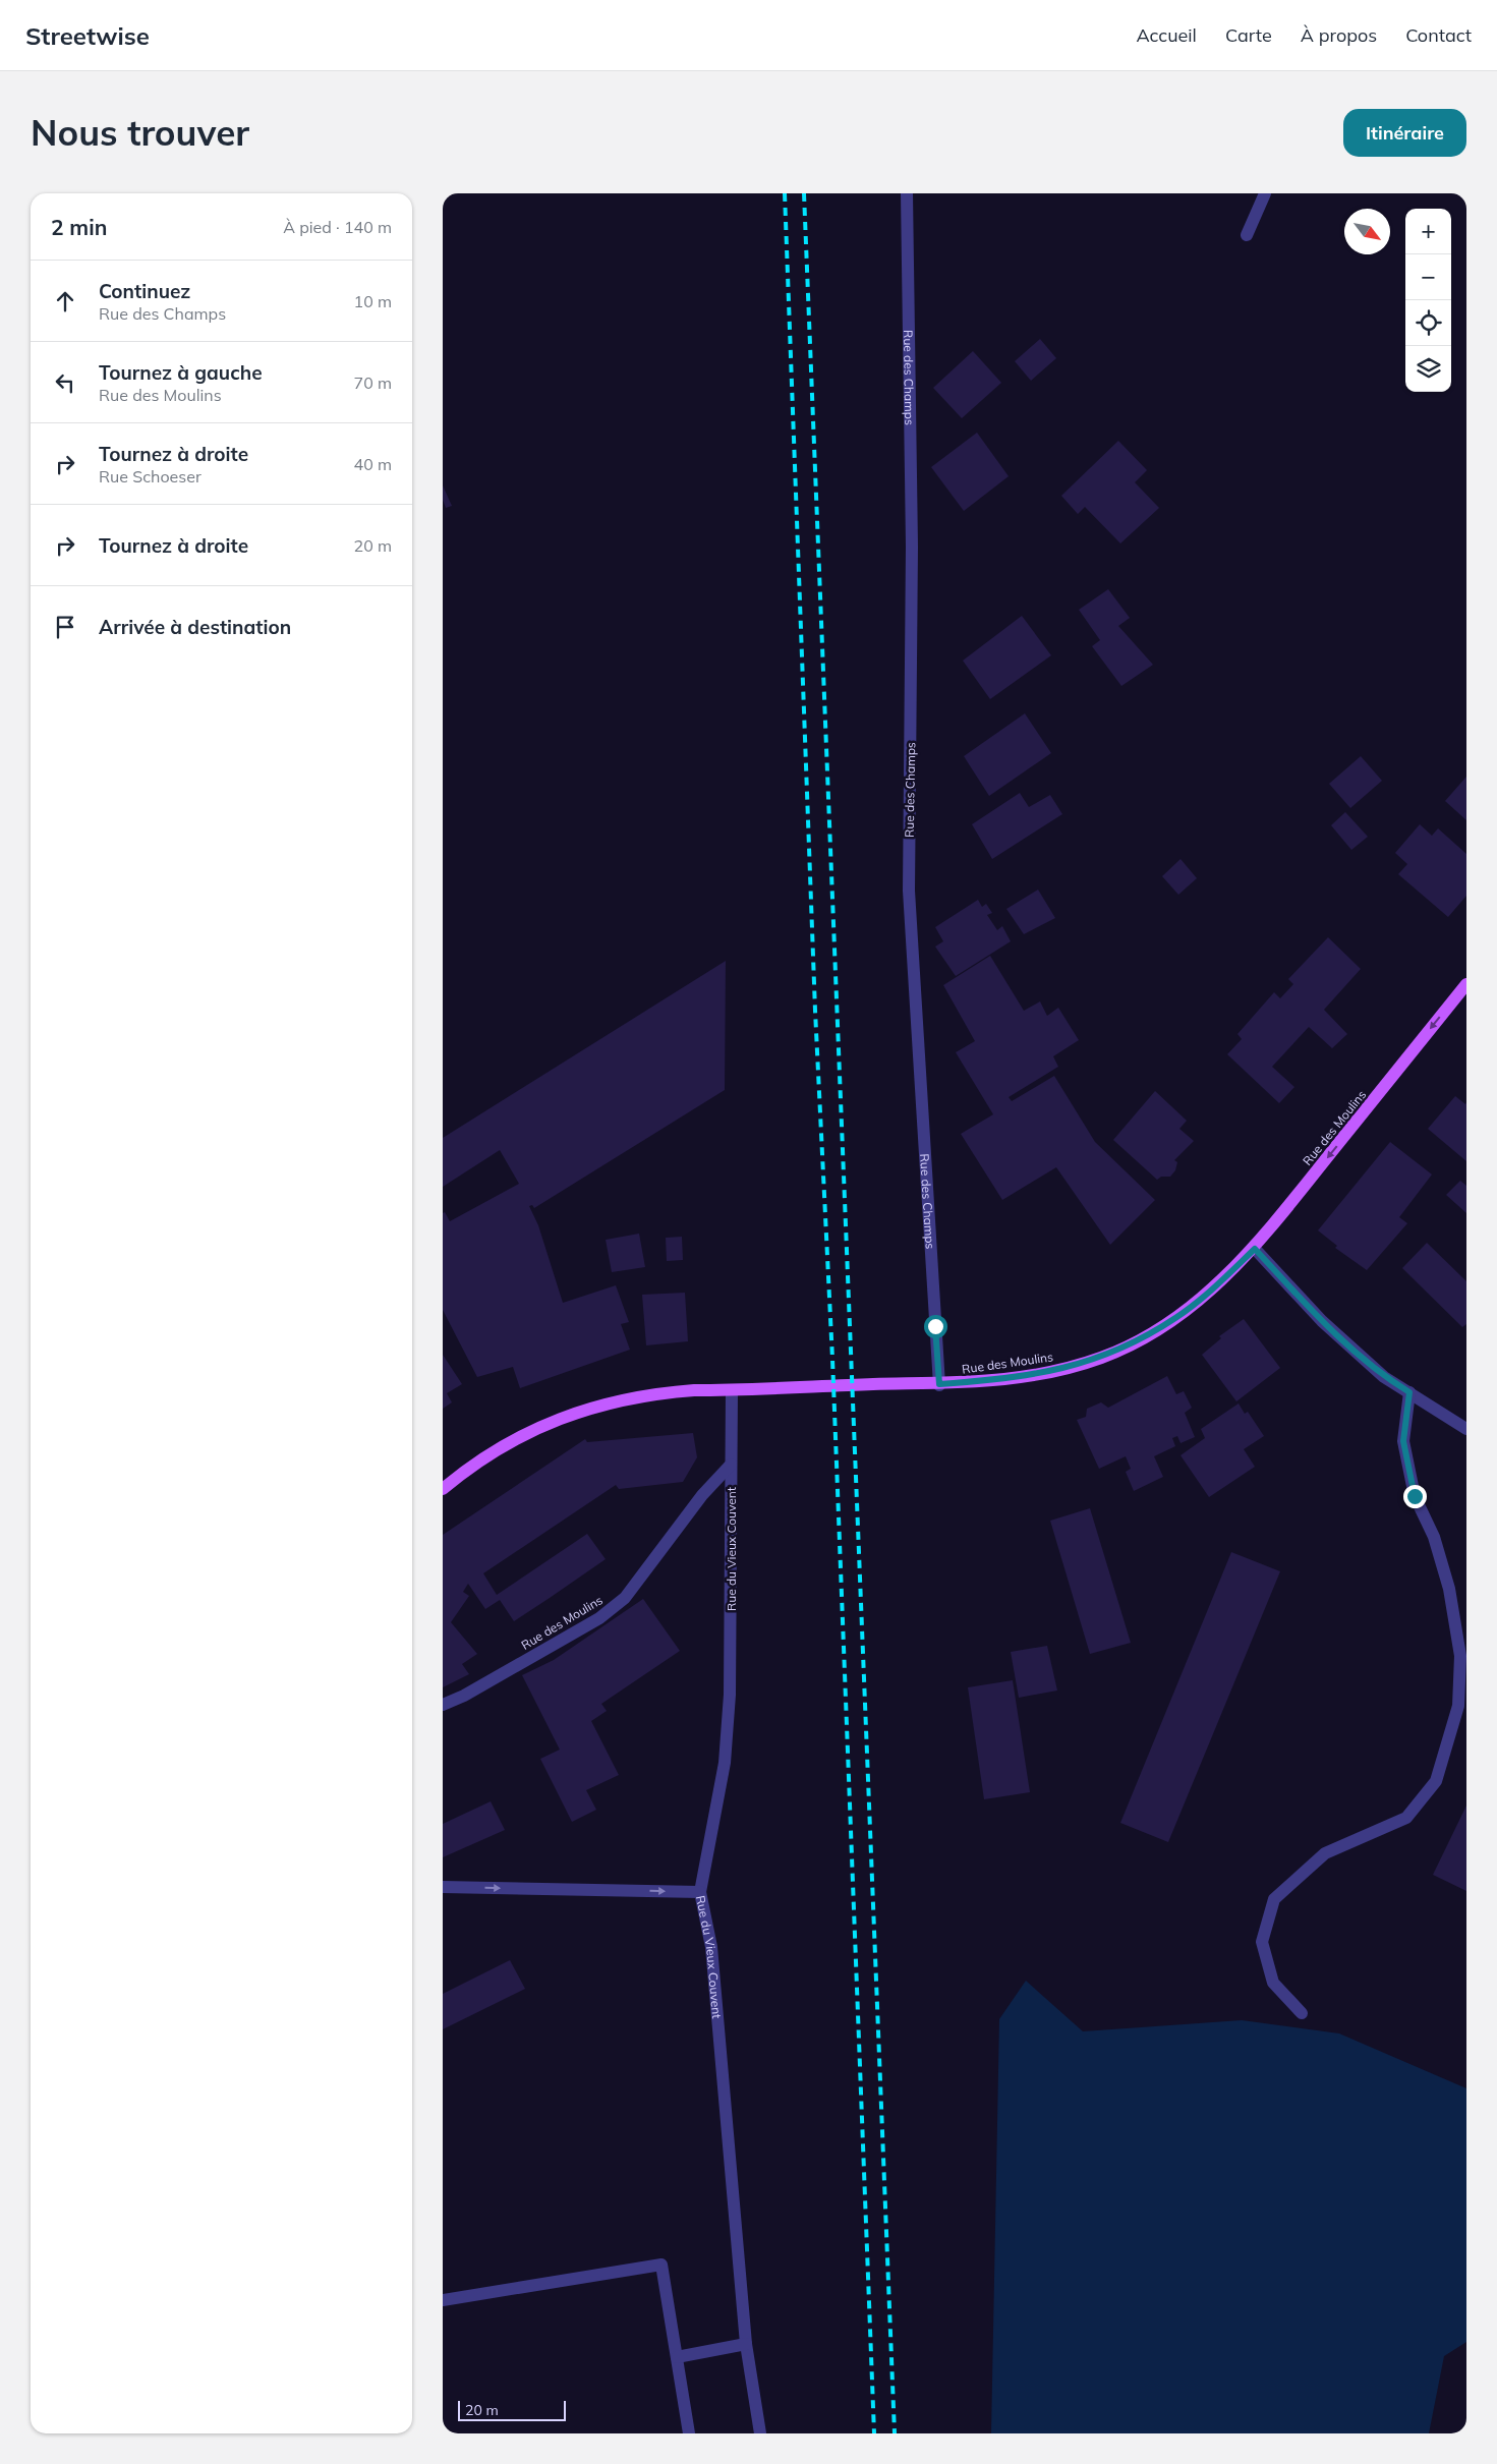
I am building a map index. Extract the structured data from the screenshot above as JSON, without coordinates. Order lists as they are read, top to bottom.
{
  "streets": {
    "main road": ["Rue des Moulins"],
    "street": ["Rue des Champs", "Rue du Vieux Couvent"]
  },
  "crossings": [
    ["Rue des Champs", "Rue des Moulins"],
    ["Rue des Moulins", "Rue du Vieux Couvent"]
  ],
  "scale_bar": "20 m",
  "north": "bottom right",
  "page": {
    "header": "Streetwise",
    "nav": [
      "Accueil",
      "Carte",
      "À propos",
      "Contact"
    ],
    "buttons": "Itinéraire",
    "title": "Nous trouver",
    "heading": ["2 min", "À pied · 140 m"],
    "map_buttons": ["+", "−"],
    "list": [
      ["Continuez", "Rue des Champs", "10 m"],
      ["Tournez à gauche", "Rue des Moulins", "70 m"],
      ["Tournez à droite", "Rue Schoeser", "40 m"],
      ["Tournez à droite", "20 m"],
      "Arrivée à destination"
    ],
    "scale": "20 m"
  }
}
